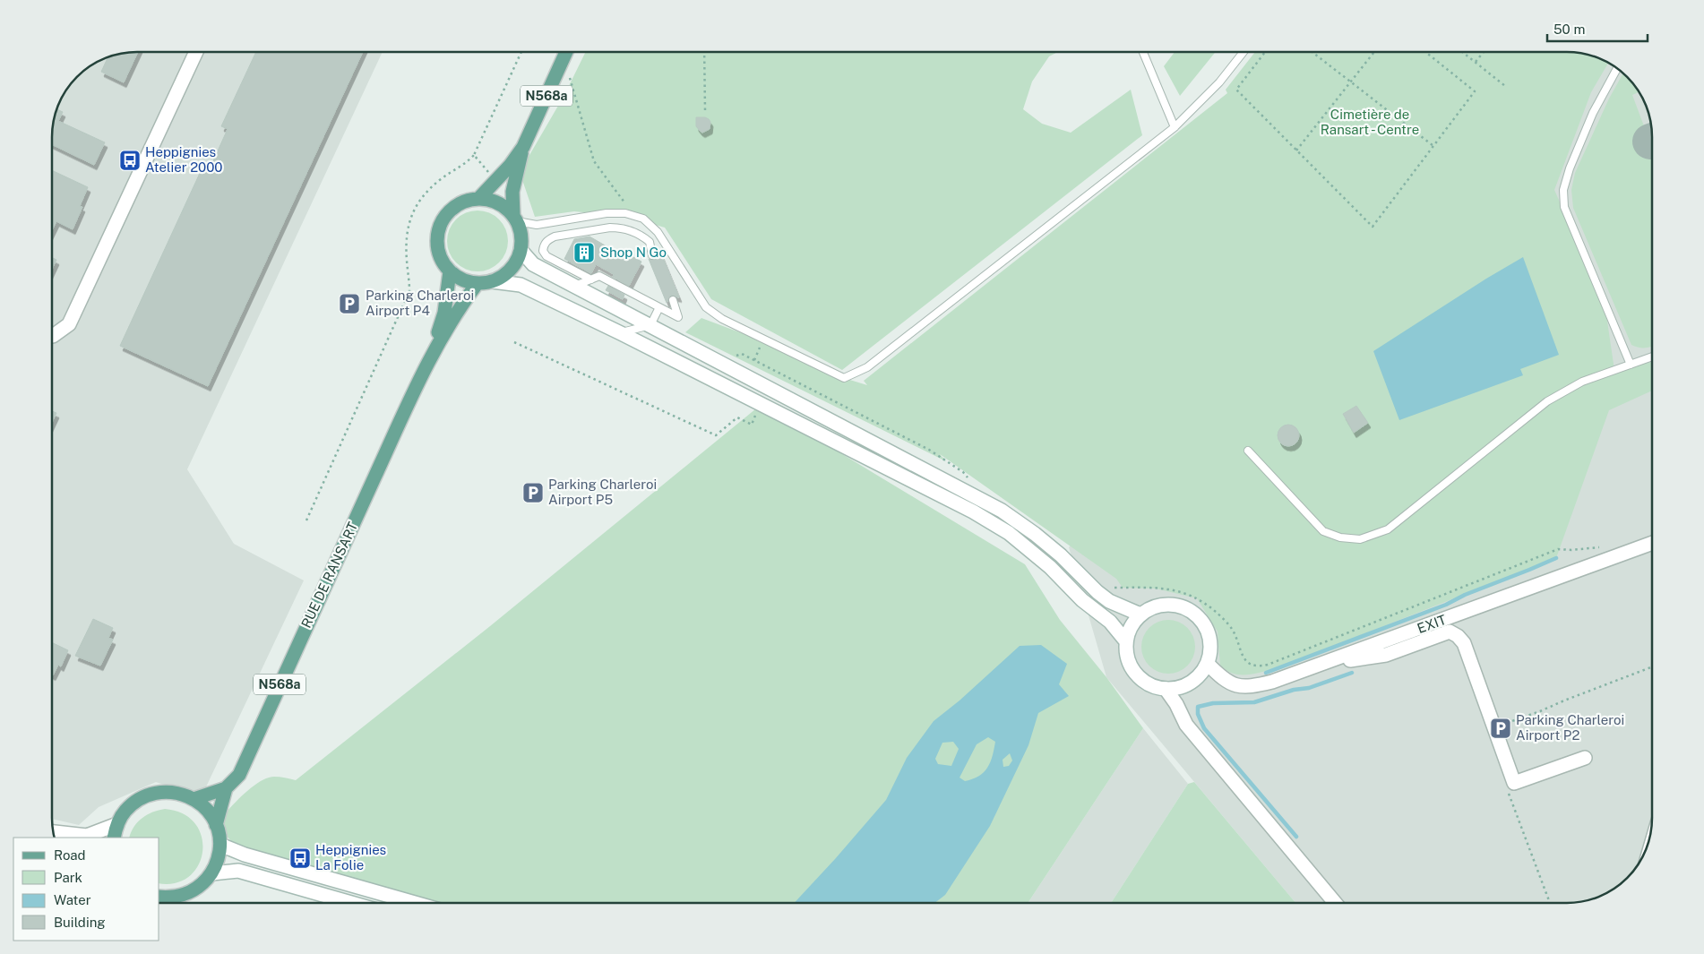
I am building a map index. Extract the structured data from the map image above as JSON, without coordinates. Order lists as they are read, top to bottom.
{
  "streets": {
    "main road": ["N568a", "RUE DE RANSART"],
    "street": ["EXIT"]
  },
  "crossings": [
    ["N568a", "RUE DE RANSART"]
  ],
  "parks": ["Cimetière de Ransart - Centre"],
  "places": {
    "bus stop": ["Heppignies Atelier 2000", "Heppignies La Folie"],
    "building": ["Shop N Go"],
    "parking": ["Parking Charleroi Airport P4", "Parking Charleroi Airport P5", "Parking Charleroi Airport P2"]
  },
  "legend": [
    "Road",
    "Park",
    "Water",
    "Building"
  ],
  "scale_bar": "50 m"
}
